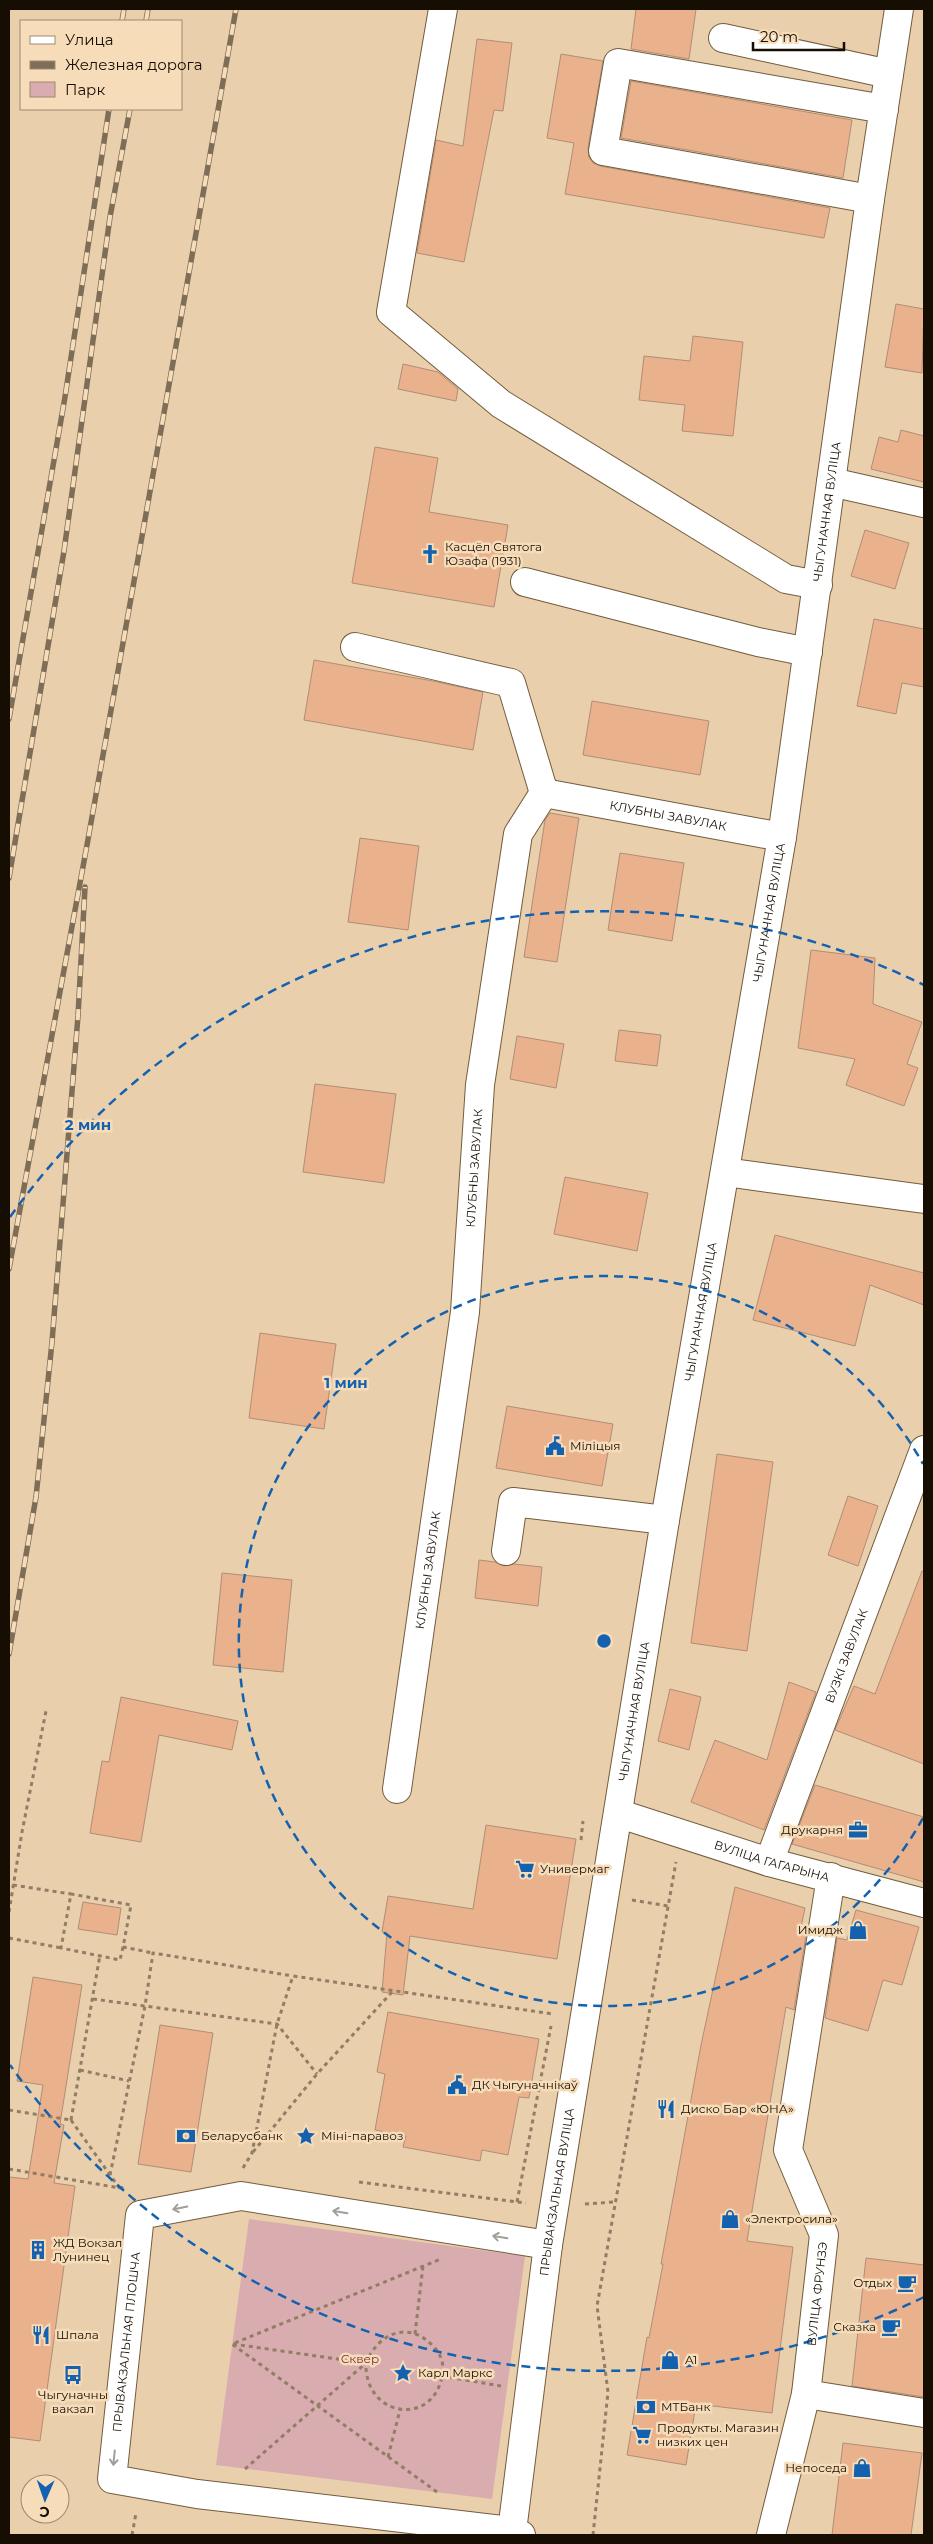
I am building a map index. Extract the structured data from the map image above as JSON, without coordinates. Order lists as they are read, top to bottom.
{
  "streets": {
    "street": [
      "ЧЫГУНАЧНАЯ ВУЛІЦА",
      "КЛУБНЫ ЗАВУЛАК",
      "ВУЗКІ ЗАВУЛАК",
      "ВУЛІЦА ГАГАРЫНА",
      "ПРЫВАКЗАЛЬНАЯ ВУЛІЦА",
      "ВУЛІЦА ФРУНЗЭ",
      "ПРЫВАКЗАЛЬНАЯ ПЛОШЧА"
    ]
  },
  "crossings": [
    ["ЧЫГУНАЧНАЯ ВУЛІЦА", "КЛУБНЫ ЗАВУЛАК"],
    ["ЧЫГУНАЧНАЯ ВУЛІЦА", "ВУЛІЦА ГАГАРЫНА"],
    ["ЧЫГУНАЧНАЯ ВУЛІЦА", "ПРЫВАКЗАЛЬНАЯ ВУЛІЦА"],
    ["ВУЗКІ ЗАВУЛАК", "ВУЛІЦА ГАГАРЫНА"],
    ["ВУЛІЦА ГАГАРЫНА", "ПРЫВАКЗАЛЬНАЯ ВУЛІЦА"],
    ["ВУЛІЦА ГАГАРЫНА", "ВУЛІЦА ФРУНЗЭ"],
    ["ПРЫВАКЗАЛЬНАЯ ВУЛІЦА", "ПРЫВАКЗАЛЬНАЯ ПЛОШЧА"]
  ],
  "parks": ["Сквер"],
  "places": {
    "church": ["Касцёл Святога Юзафа (1931)"],
    "public building": ["Міліцыя", "ДК Чыгуначнікаў"],
    "office": ["Друкарня"],
    "supermarket": ["Универмаг", "Продукты. Магазин низких цен"],
    "shop": [
      "Имидж",
      "«Электросила»",
      "A1",
      "Непоседа"
    ],
    "restaurant": ["Диско Бар «ЮНА»", "Шпала"],
    "bank": ["Беларусбанк", "МТБанк"],
    "place": ["Міні-паравоз", "Карл Маркс"],
    "building": ["ЖД Вокзал Лунинец"],
    "cafe": ["Отдых", "Сказка"],
    "bus stop": ["Чыгуначны вакзал"]
  },
  "legend": ["Улица", "Железная дорога", "Парк"],
  "scale_bar": "20 m",
  "north": "bottom",
  "rings": ["2 мин", "1 мин"]
}
